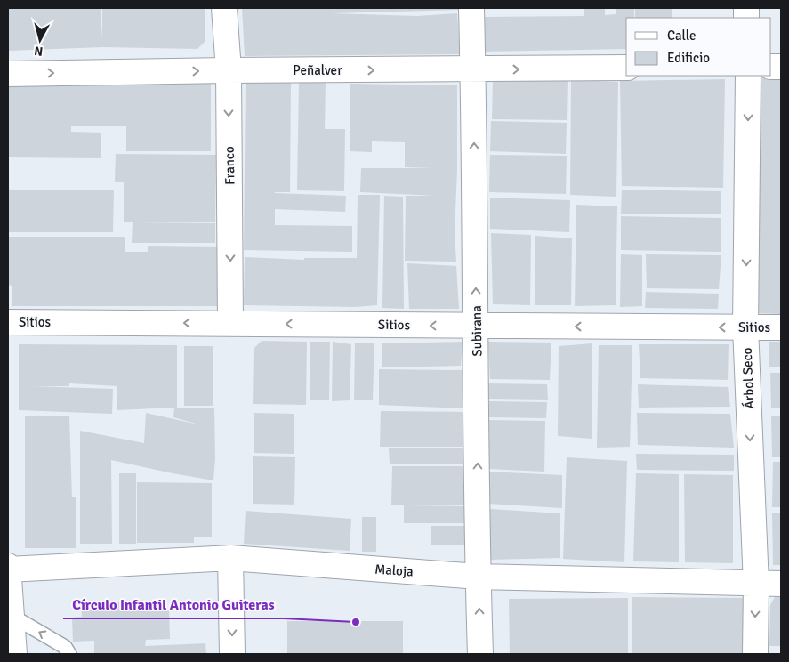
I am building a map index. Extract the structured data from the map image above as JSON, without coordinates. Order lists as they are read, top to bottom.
{
  "streets": {
    "street": [
      "Peñalver",
      "Franco",
      "Sitios",
      "Subirana",
      "Árbol Seco",
      "Maloja"
    ]
  },
  "crossings": [
    ["Peñalver", "Franco"],
    ["Peñalver", "Subirana"],
    ["Franco", "Sitios"],
    ["Sitios", "Subirana"],
    ["Sitios", "Árbol Seco"],
    ["Subirana", "Maloja"],
    ["Árbol Seco", "Maloja"]
  ],
  "one_way": [
    "Peñalver",
    "Franco",
    "Sitios",
    "Subirana",
    "Árbol Seco"
  ],
  "places": ["Círculo Infantil Antonio Guiteras"],
  "legend": ["Calle", "Edificio"],
  "north": "bottom"
}
